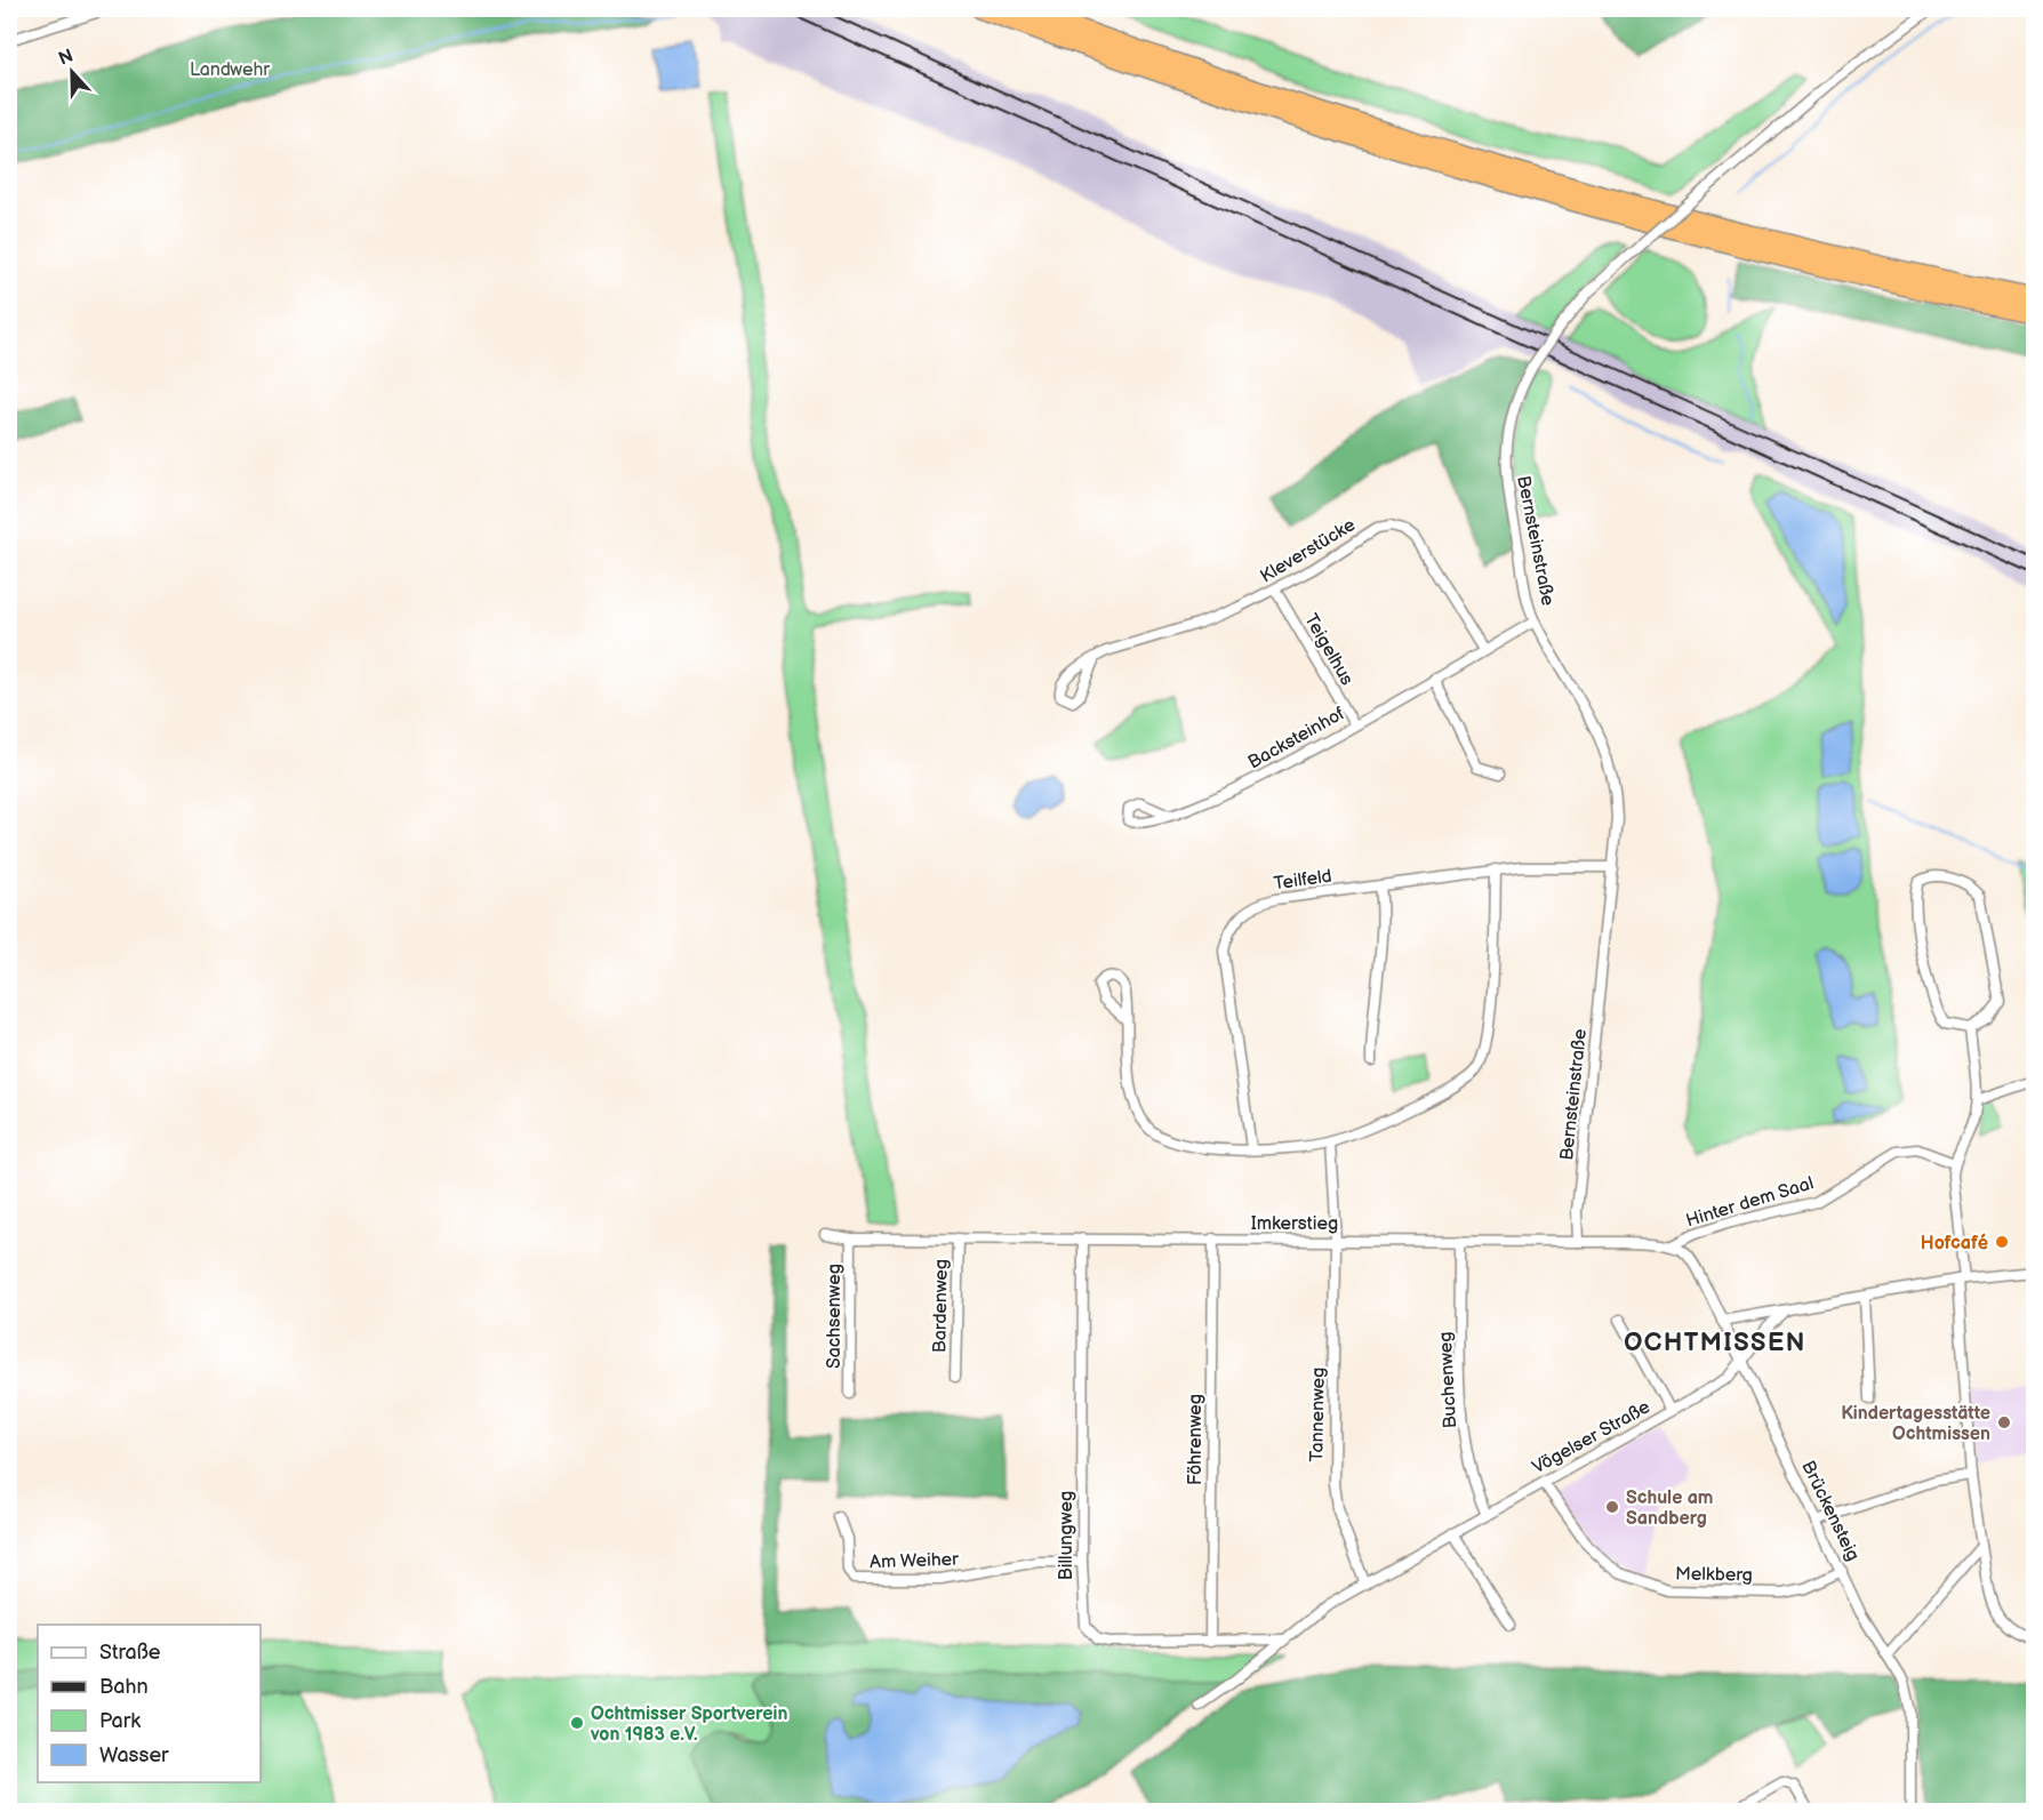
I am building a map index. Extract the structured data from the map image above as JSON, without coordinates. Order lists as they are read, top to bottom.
{
  "streets": {
    "street": [
      "Bernsteinstraße",
      "Kleverstücke",
      "Teigelhus",
      "Backsteinhof",
      "Teilfeld",
      "Hinter dem Saal",
      "Imkerstieg",
      "Bardenweg",
      "Sachsenweg",
      "Buchenweg",
      "Tannenweg",
      "Vögelser Straße",
      "Föhrenweg",
      "Brückensteig",
      "Billungweg",
      "Am Weiher",
      "Melkberg"
    ]
  },
  "crossings": [
    ["Bernsteinstraße", "Backsteinhof"],
    ["Bernsteinstraße", "Teilfeld"],
    ["Bernsteinstraße", "Imkerstieg"],
    ["Kleverstücke", "Teigelhus"],
    ["Kleverstücke", "Backsteinhof"],
    ["Teigelhus", "Backsteinhof"],
    ["Hinter dem Saal", "Imkerstieg"],
    ["Imkerstieg", "Bardenweg"],
    ["Imkerstieg", "Sachsenweg"],
    ["Imkerstieg", "Buchenweg"],
    ["Imkerstieg", "Tannenweg"],
    ["Imkerstieg", "Föhrenweg"],
    ["Imkerstieg", "Billungweg"],
    ["Buchenweg", "Vögelser Straße"],
    ["Tannenweg", "Vögelser Straße"],
    ["Vögelser Straße", "Brückensteig"],
    ["Vögelser Straße", "Billungweg"],
    ["Vögelser Straße", "Melkberg"],
    ["Föhrenweg", "Billungweg"],
    ["Brückensteig", "Melkberg"],
    ["Billungweg", "Am Weiher"]
  ],
  "districts": ["OCHTMISSEN"],
  "parks": ["Landwehr"],
  "places": [
    "Hofcafé",
    "Kindertagesstätte Ochtmissen",
    "Schule am Sandberg",
    "Ochtmisser Sportverein von 1983 e.V."
  ],
  "legend": [
    "Straße",
    "Bahn",
    "Park",
    "Wasser"
  ],
  "north": "top"
}
